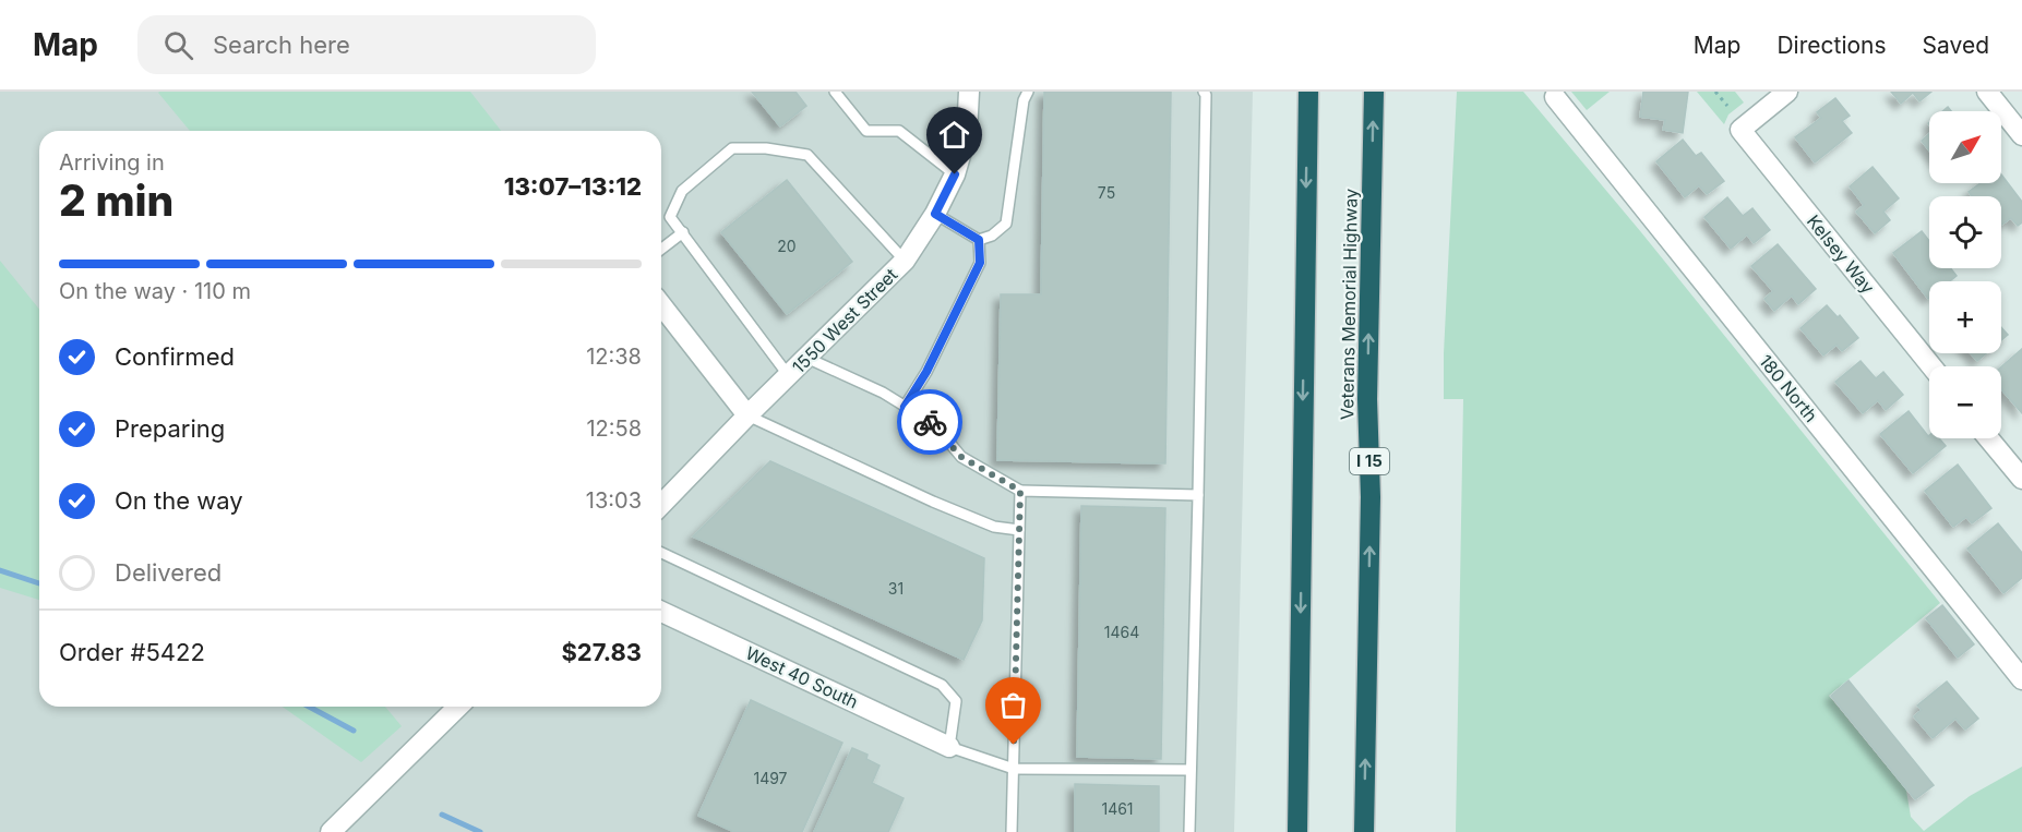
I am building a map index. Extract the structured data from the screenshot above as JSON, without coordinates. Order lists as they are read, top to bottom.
{
  "streets": {
    "highway": ["Veterans Memorial Highway", "I 15"],
    "street": [
      "Kelsey Way",
      "1550 West Street",
      "180 North",
      "West 40 South"
    ]
  },
  "house_numbers": [
    "75",
    "20",
    "31",
    "1464",
    "1497",
    "1461"
  ],
  "north": "top right",
  "page": {
    "header": "Map",
    "search": "Search here",
    "nav": ["Map", "Directions", "Saved"],
    "map_buttons": ["+", "−"],
    "heading": ["2 min", "Arriving in", "13:07–13:12"],
    "panel": ["Order #5422", "$27.83"],
    "bar": "On the way · 110 m",
    "list": [
      ["Confirmed", "12:38"],
      ["Preparing", "12:58"],
      ["On the way", "13:03"],
      "Delivered"
    ]
  }
}
